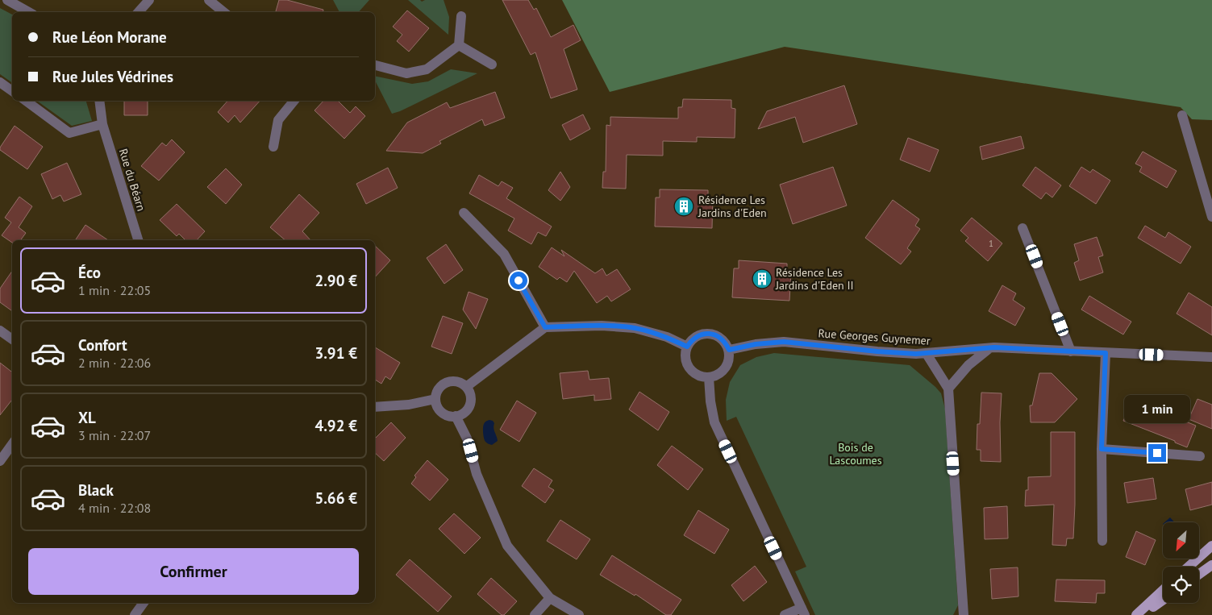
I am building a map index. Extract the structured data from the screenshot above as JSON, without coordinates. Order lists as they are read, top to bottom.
{
  "streets": {
    "street": ["Rue du Béarn", "Rue Georges Guynemer"]
  },
  "parks": ["Bois de Lascoumes"],
  "places": {
    "building": ["Résidence Les Jardins d'Eden", "Résidence Les Jardins d'Eden II"]
  },
  "house_numbers": ["1"],
  "north": "bottom left",
  "page": {
    "banner": ["Rue Léon Morane", "Rue Jules Védrines"],
    "list": [
      {
        "name": "Éco",
        "note": "1 min · 22:05",
        "value": "2.90 €"
      },
      {
        "name": "Confort",
        "note": "2 min · 22:06",
        "value": "3.91 €"
      },
      {
        "name": "XL",
        "note": "3 min · 22:07",
        "value": "4.92 €"
      },
      {
        "name": "Black",
        "note": "4 min · 22:08",
        "value": "5.66 €"
      }
    ],
    "bubble": "1 min",
    "buttons": "Confirmer"
  }
}
